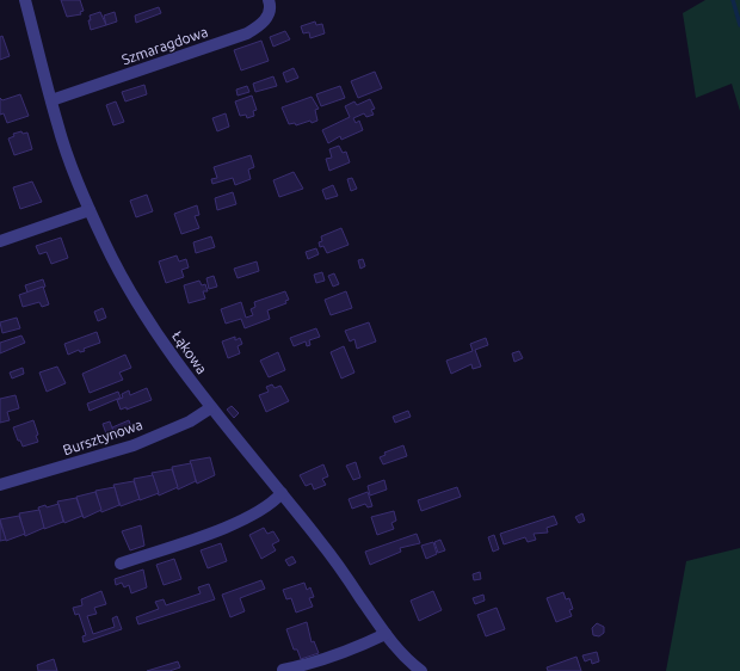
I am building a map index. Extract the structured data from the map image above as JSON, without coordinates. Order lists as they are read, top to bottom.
{
  "streets": {
    "street": ["Szmaragdowa", "Łąkowa", "Bursztynowa"]
  },
  "crossings": [
    ["Szmaragdowa", "Łąkowa"],
    ["Łąkowa", "Bursztynowa"]
  ]
}
